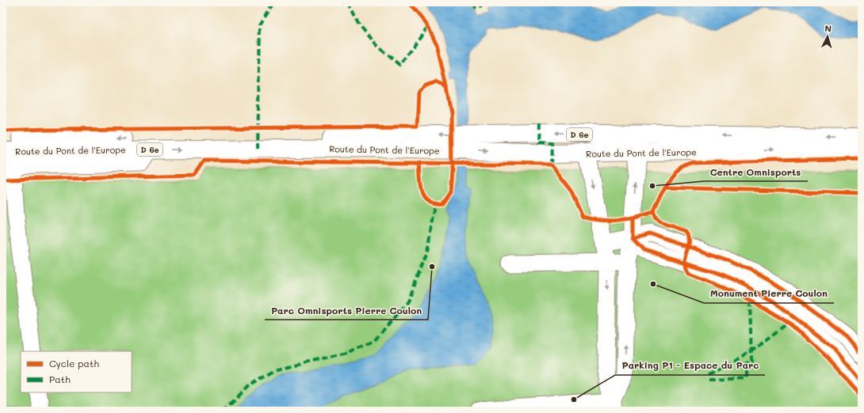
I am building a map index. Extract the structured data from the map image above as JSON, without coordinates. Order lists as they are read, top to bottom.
{
  "streets": {
    "main road": ["D 6e", "Route du Pont de l'Europe"]
  },
  "places": [
    "Centre Omnisports",
    "Parc Omnisports Pierre Coulon",
    "Monument Pierre Coulon",
    "Parking P1 - Espace du Parc"
  ],
  "legend": ["Cycle path", "Path"],
  "north": "top"
}
